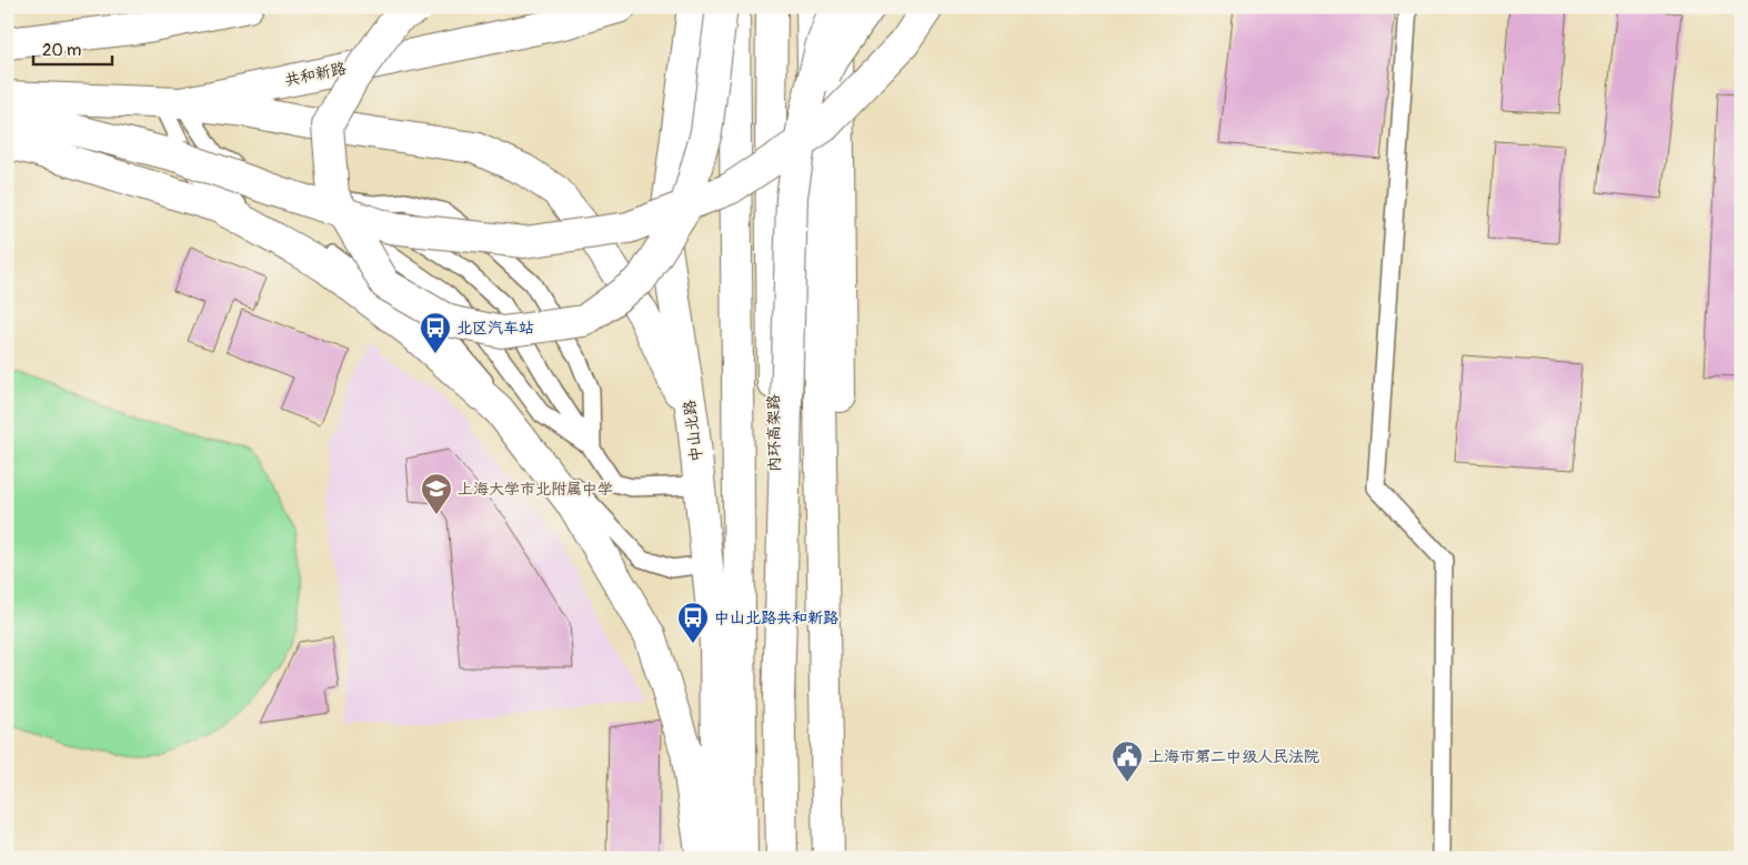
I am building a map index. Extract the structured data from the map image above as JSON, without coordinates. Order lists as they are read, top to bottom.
{
  "streets": {
    "main road": ["共和新路", "中山北路", "内环高架路"]
  },
  "places": {
    "bus stop": ["北区汽车站", "中山北路共和新路"],
    "school or university": ["上海大学市北附属中学"],
    "public building": ["上海市第二中级人民法院"]
  },
  "scale_bar": "20 m"
}
